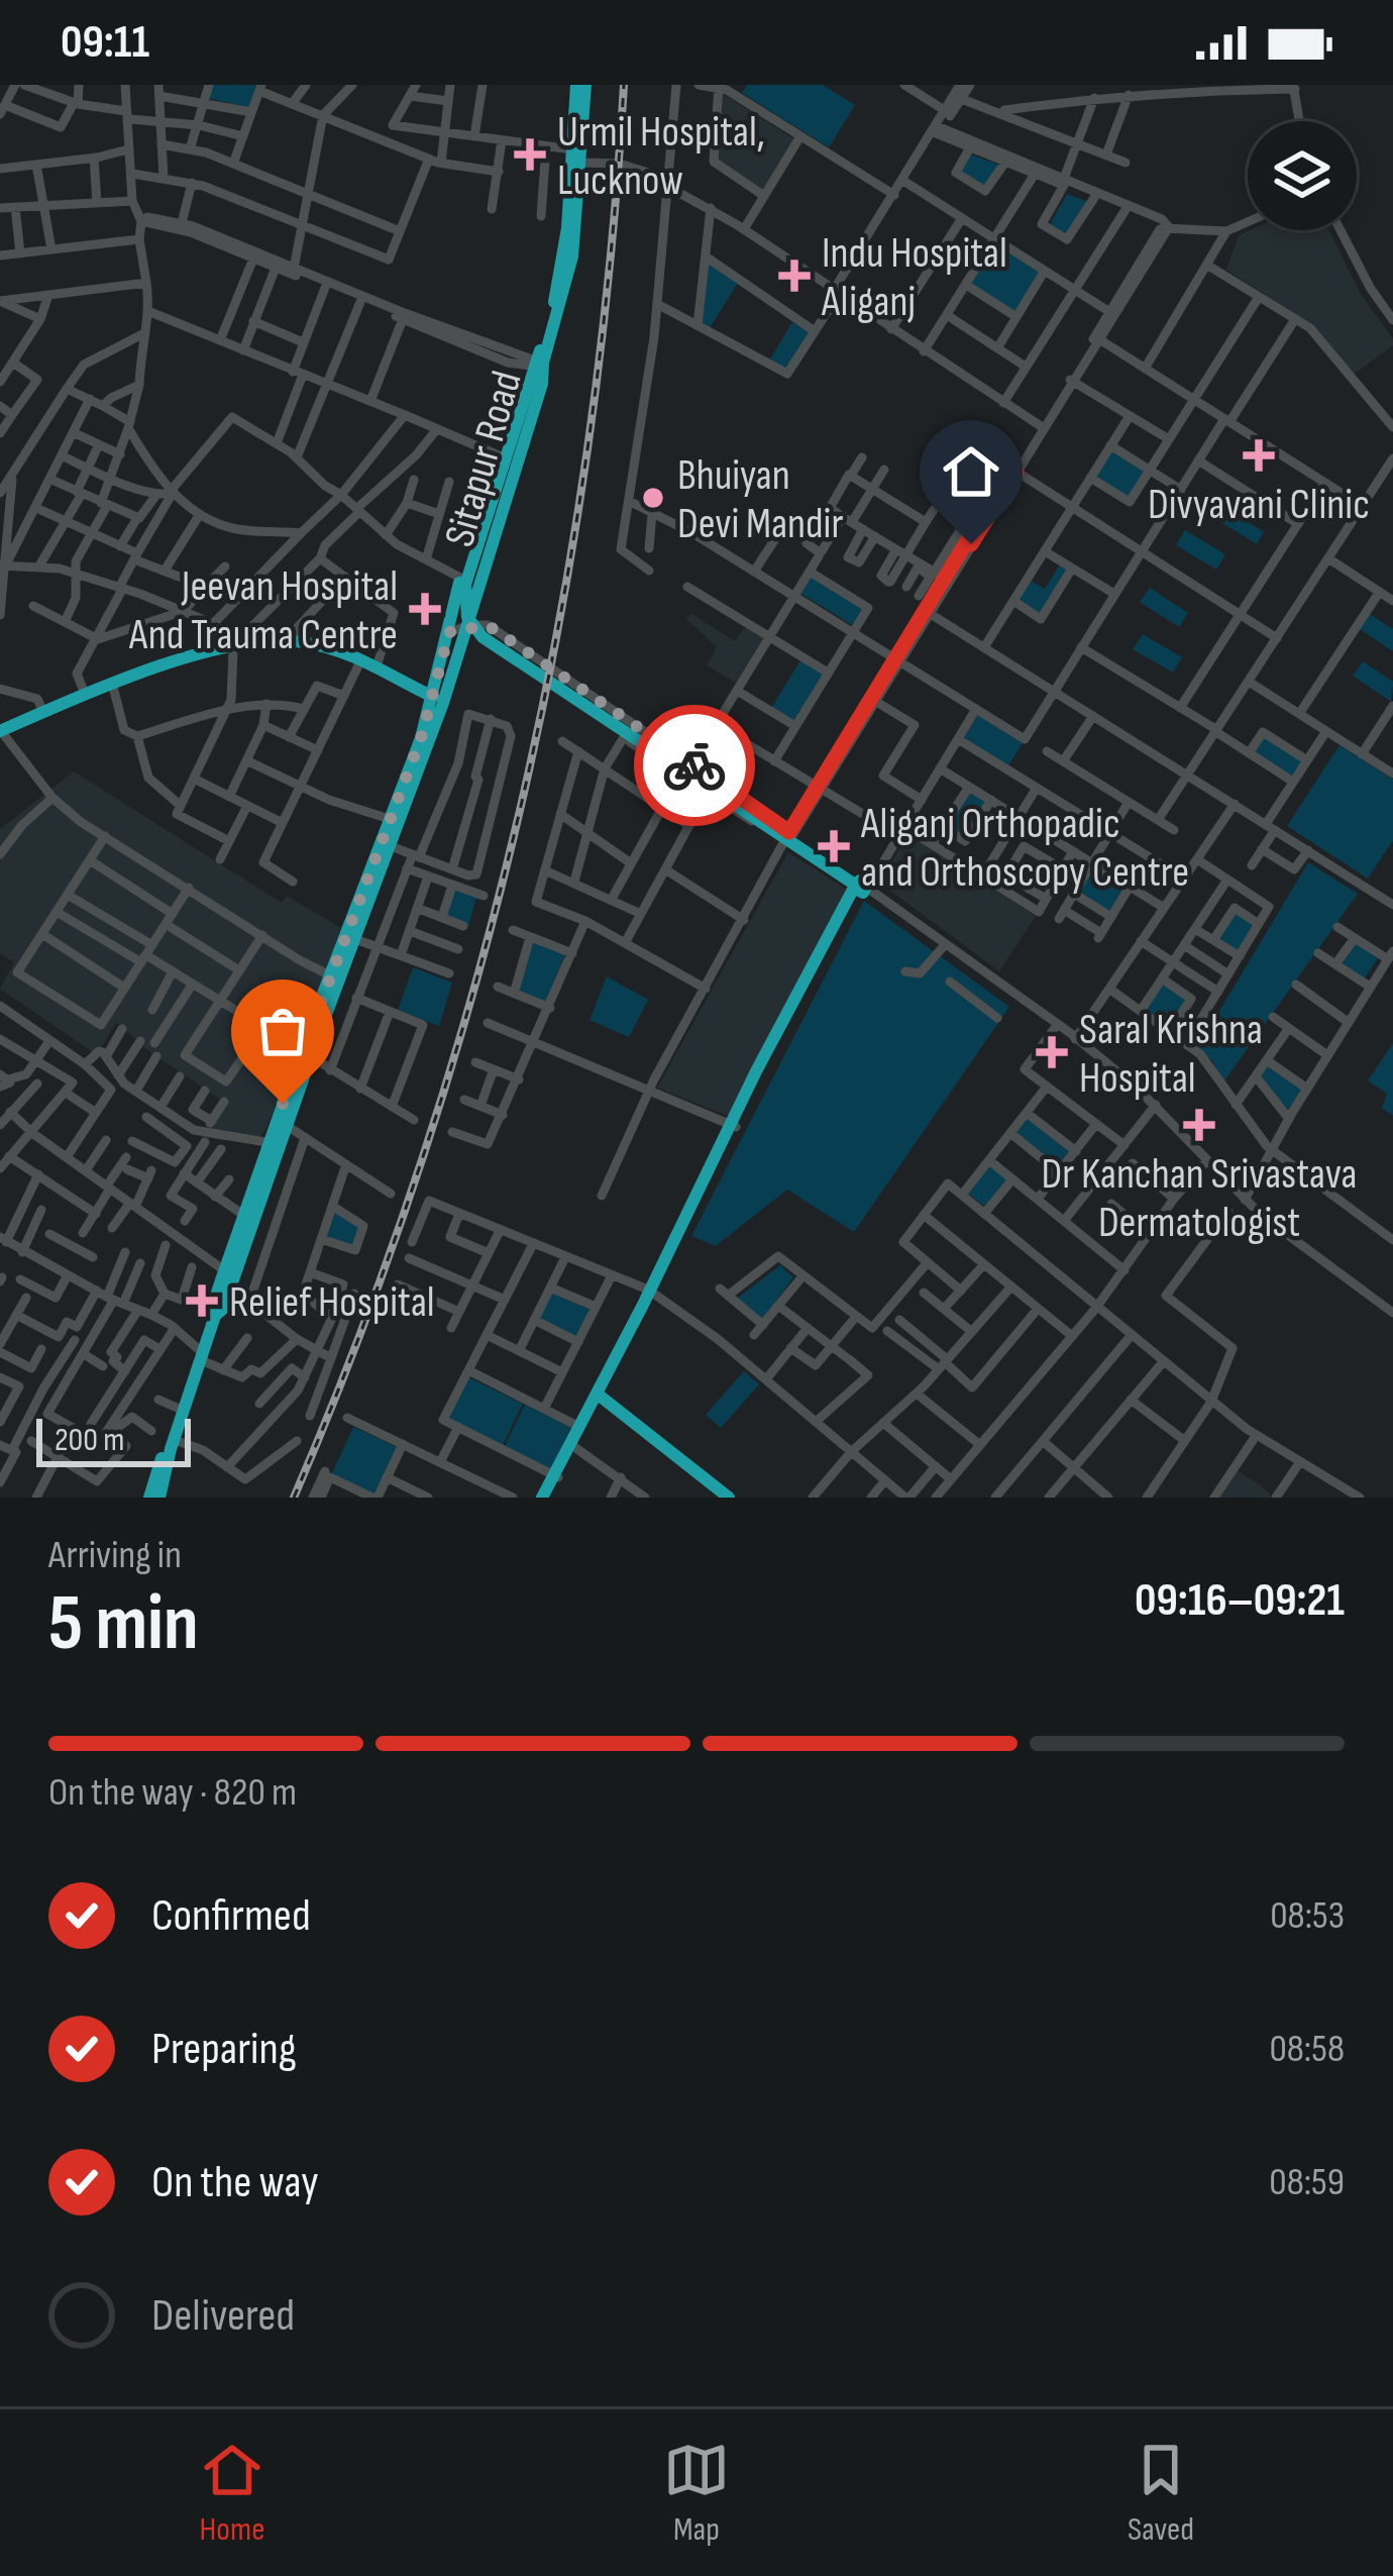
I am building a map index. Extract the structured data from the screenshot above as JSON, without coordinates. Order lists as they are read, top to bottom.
{
  "streets": {
    "main road": ["Sitapur Road"]
  },
  "places": {
    "health": [
      "Urmil Hospital, Lucknow",
      "Indu Hospital Aliganj",
      "Divyavani Clinic",
      "Jeevan Hospital And Trauma Centre",
      "Aliganj Orthopadic and Orthoscopy Centre",
      "Saral Krishna Hospital",
      "Dr Kanchan Srivastava Dermatologist",
      "Relief Hospital"
    ],
    "other": ["Bhuiyan Devi Mandir"]
  },
  "scale_bar": "200 m",
  "page": {
    "status": "09:11",
    "scale": "200 m",
    "heading": ["5 min", "Arriving in", "09:16–09:21"],
    "bar": "On the way · 820 m",
    "list": [
      ["Confirmed", "08:53"],
      ["Preparing", "08:58"],
      ["On the way", "08:59"],
      "Delivered"
    ],
    "tabs": ["Home", "Map", "Saved"]
  }
}
